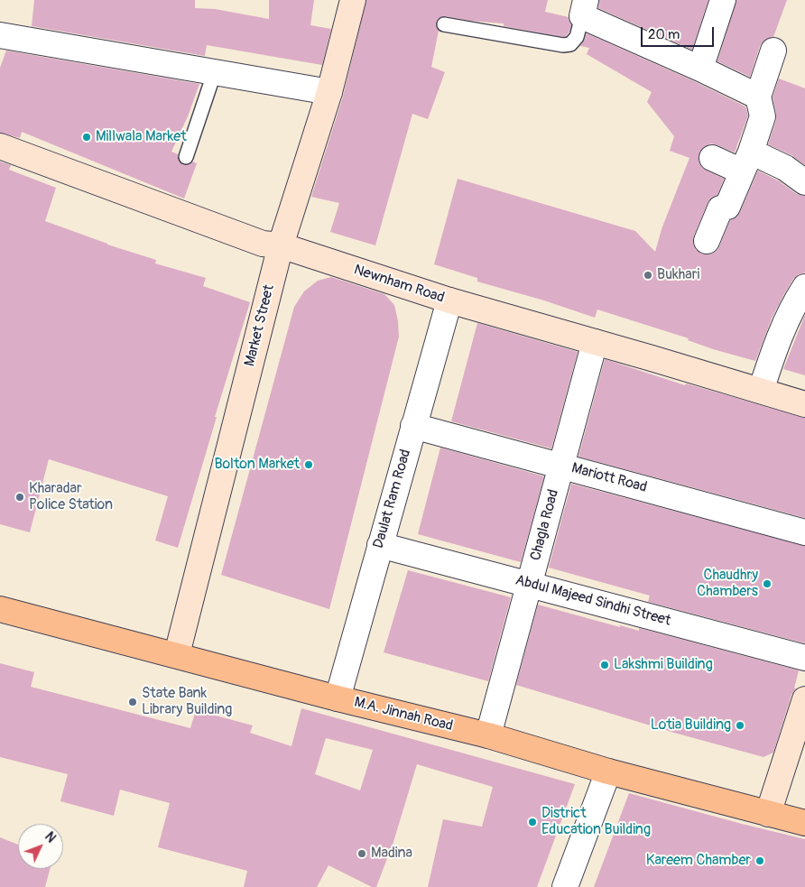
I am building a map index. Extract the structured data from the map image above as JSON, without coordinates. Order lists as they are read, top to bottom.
{
  "streets": {
    "highway": ["M.A. Jinnah Road"],
    "street": [
      "Newnham Road",
      "Market Street",
      "Mariott Road",
      "Daulat Ram Road",
      "Chagla Road",
      "Abdul Majeed Sindhi Street"
    ]
  },
  "crossings": [
    ["Newnham Road", "Market Street"],
    ["Newnham Road", "Daulat Ram Road"],
    ["Newnham Road", "Chagla Road"],
    ["Market Street", "M.A. Jinnah Road"],
    ["Mariott Road", "Daulat Ram Road"],
    ["Mariott Road", "Chagla Road"],
    ["Daulat Ram Road", "Abdul Majeed Sindhi Street"],
    ["Daulat Ram Road", "M.A. Jinnah Road"],
    ["Chagla Road", "Abdul Majeed Sindhi Street"],
    ["Chagla Road", "M.A. Jinnah Road"]
  ],
  "places": [
    "Millwala Market",
    "Bukhari",
    "Bolton Market",
    "Kharadar Police Station",
    "Chaudhry Chambers",
    "Lakshmi Building",
    "State Bank Library Building",
    "Lotia Building",
    "District Education Building",
    "Madina",
    "Kareem Chamber"
  ],
  "scale_bar": "20 m",
  "north": "top right"
}
